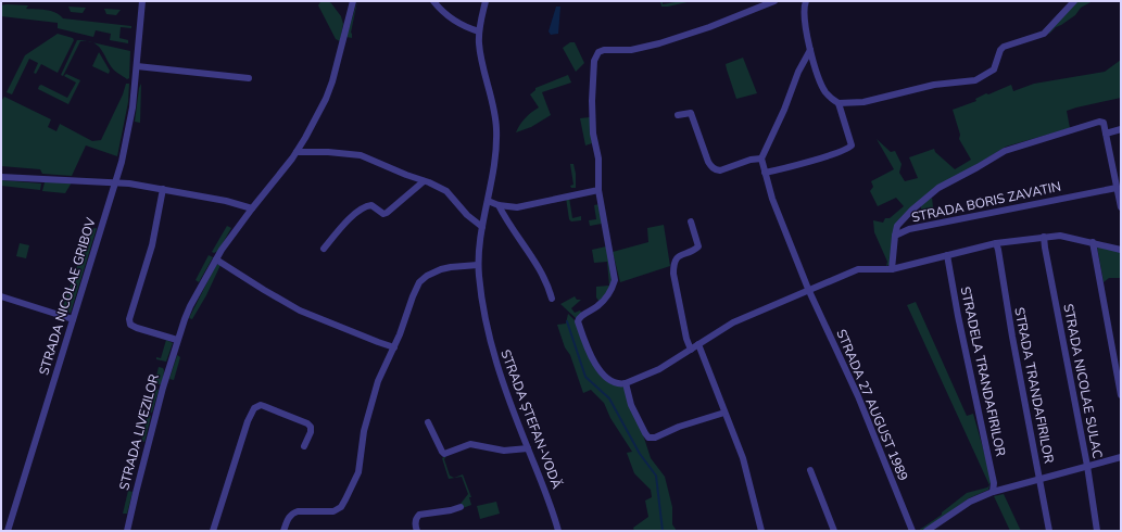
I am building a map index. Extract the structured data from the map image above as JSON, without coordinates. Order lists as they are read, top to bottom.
{
  "streets": {
    "street": [
      "STRADA BORIS ZAVATIN",
      "STRADA NICOLAE GRIBOV",
      "STRADELA TRANDAFIRILOR",
      "STRADA NICOLAE SULAC",
      "STRADA TRANDAFIRILOR",
      "STRADA 27 AUGUST 1989",
      "STRADA ȘTEFAN-VODĂ",
      "STRADA LIVEZILOR"
    ]
  }
}
